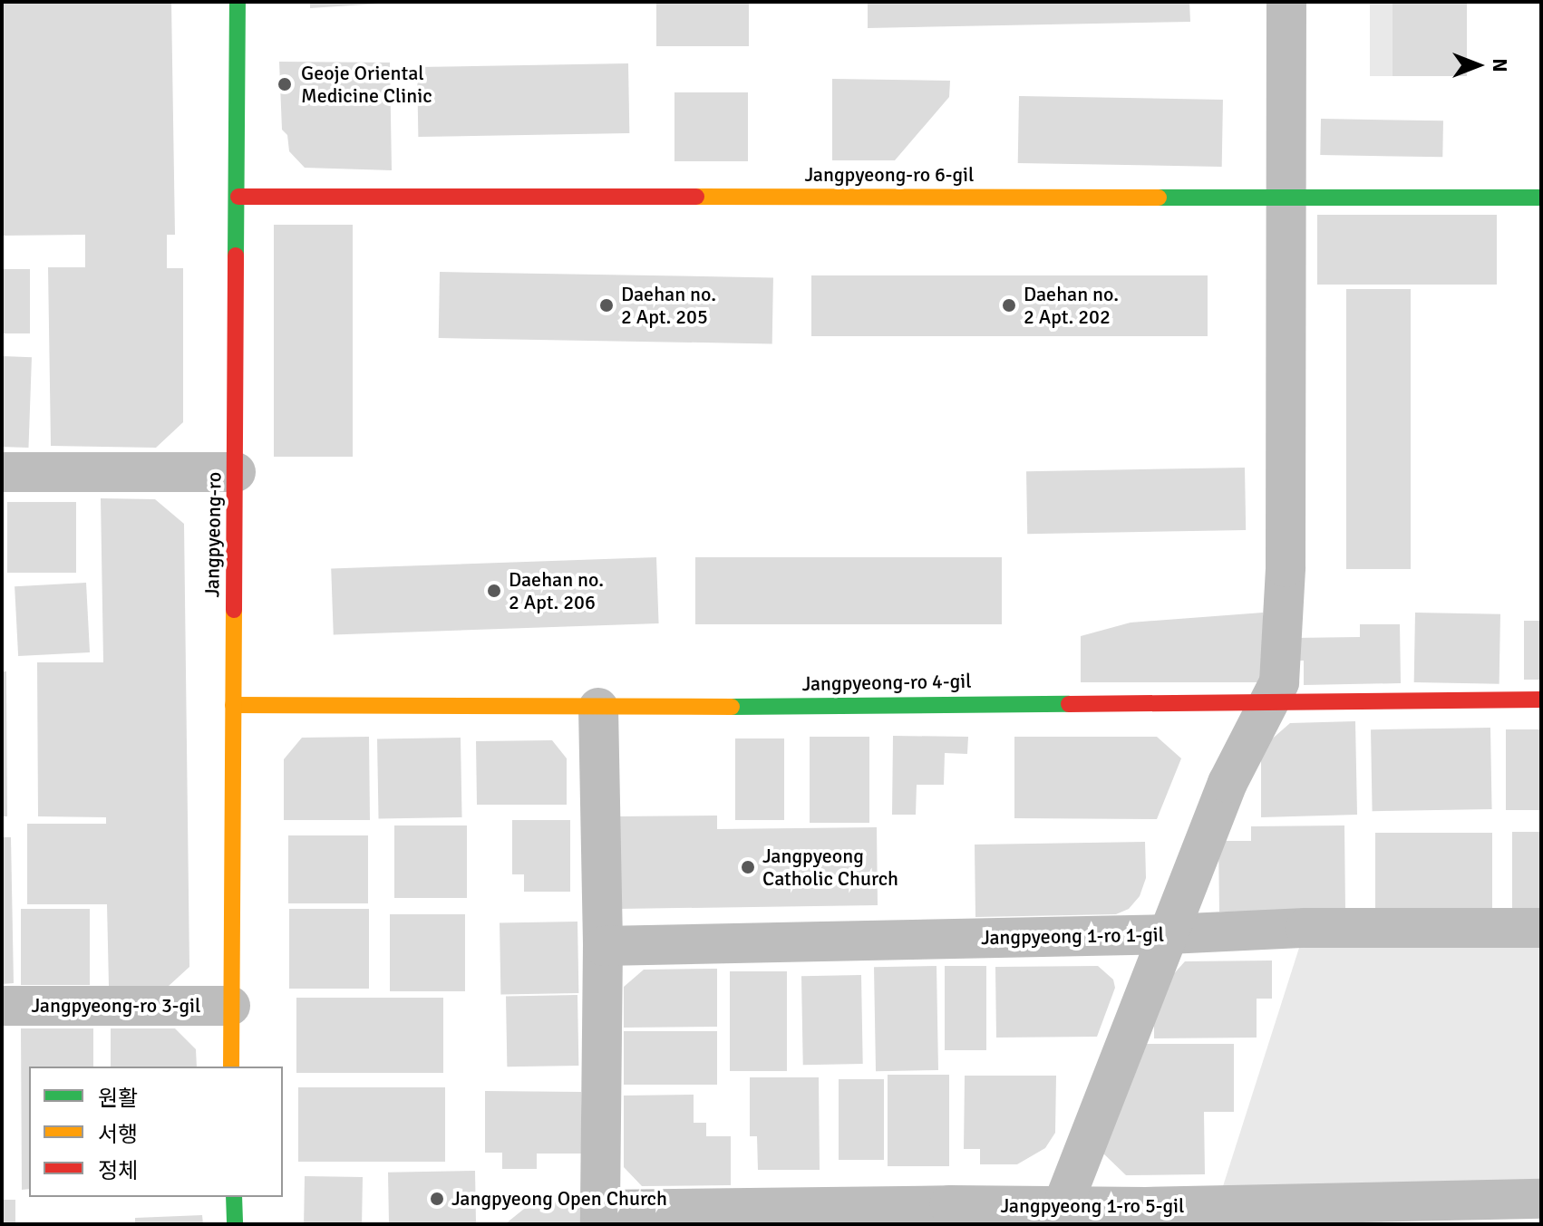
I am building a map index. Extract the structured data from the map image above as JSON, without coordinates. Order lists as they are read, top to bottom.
{
  "streets": {
    "street": [
      "Jangpyeong-ro 6-gil",
      "Jangpyeong-ro",
      "Jangpyeong-ro 4-gil",
      "Jangpyeong 1-ro 1-gil",
      "Jangpyeong-ro 3-gil",
      "Jangpyeong 1-ro 5-gil"
    ]
  },
  "crossings": [
    ["Jangpyeong-ro 6-gil", "Jangpyeong-ro"],
    ["Jangpyeong-ro", "Jangpyeong-ro 4-gil"],
    ["Jangpyeong-ro", "Jangpyeong-ro 3-gil"]
  ],
  "places": [
    "Geoje Oriental Medicine Clinic",
    "Daehan no. 2 Apt. 205",
    "Daehan no. 2 Apt. 202",
    "Daehan no. 2 Apt. 206",
    "Jangpyeong Catholic Church",
    "Jangpyeong Open Church"
  ],
  "legend": ["원활", "서행", "정체"],
  "north": "right"
}
